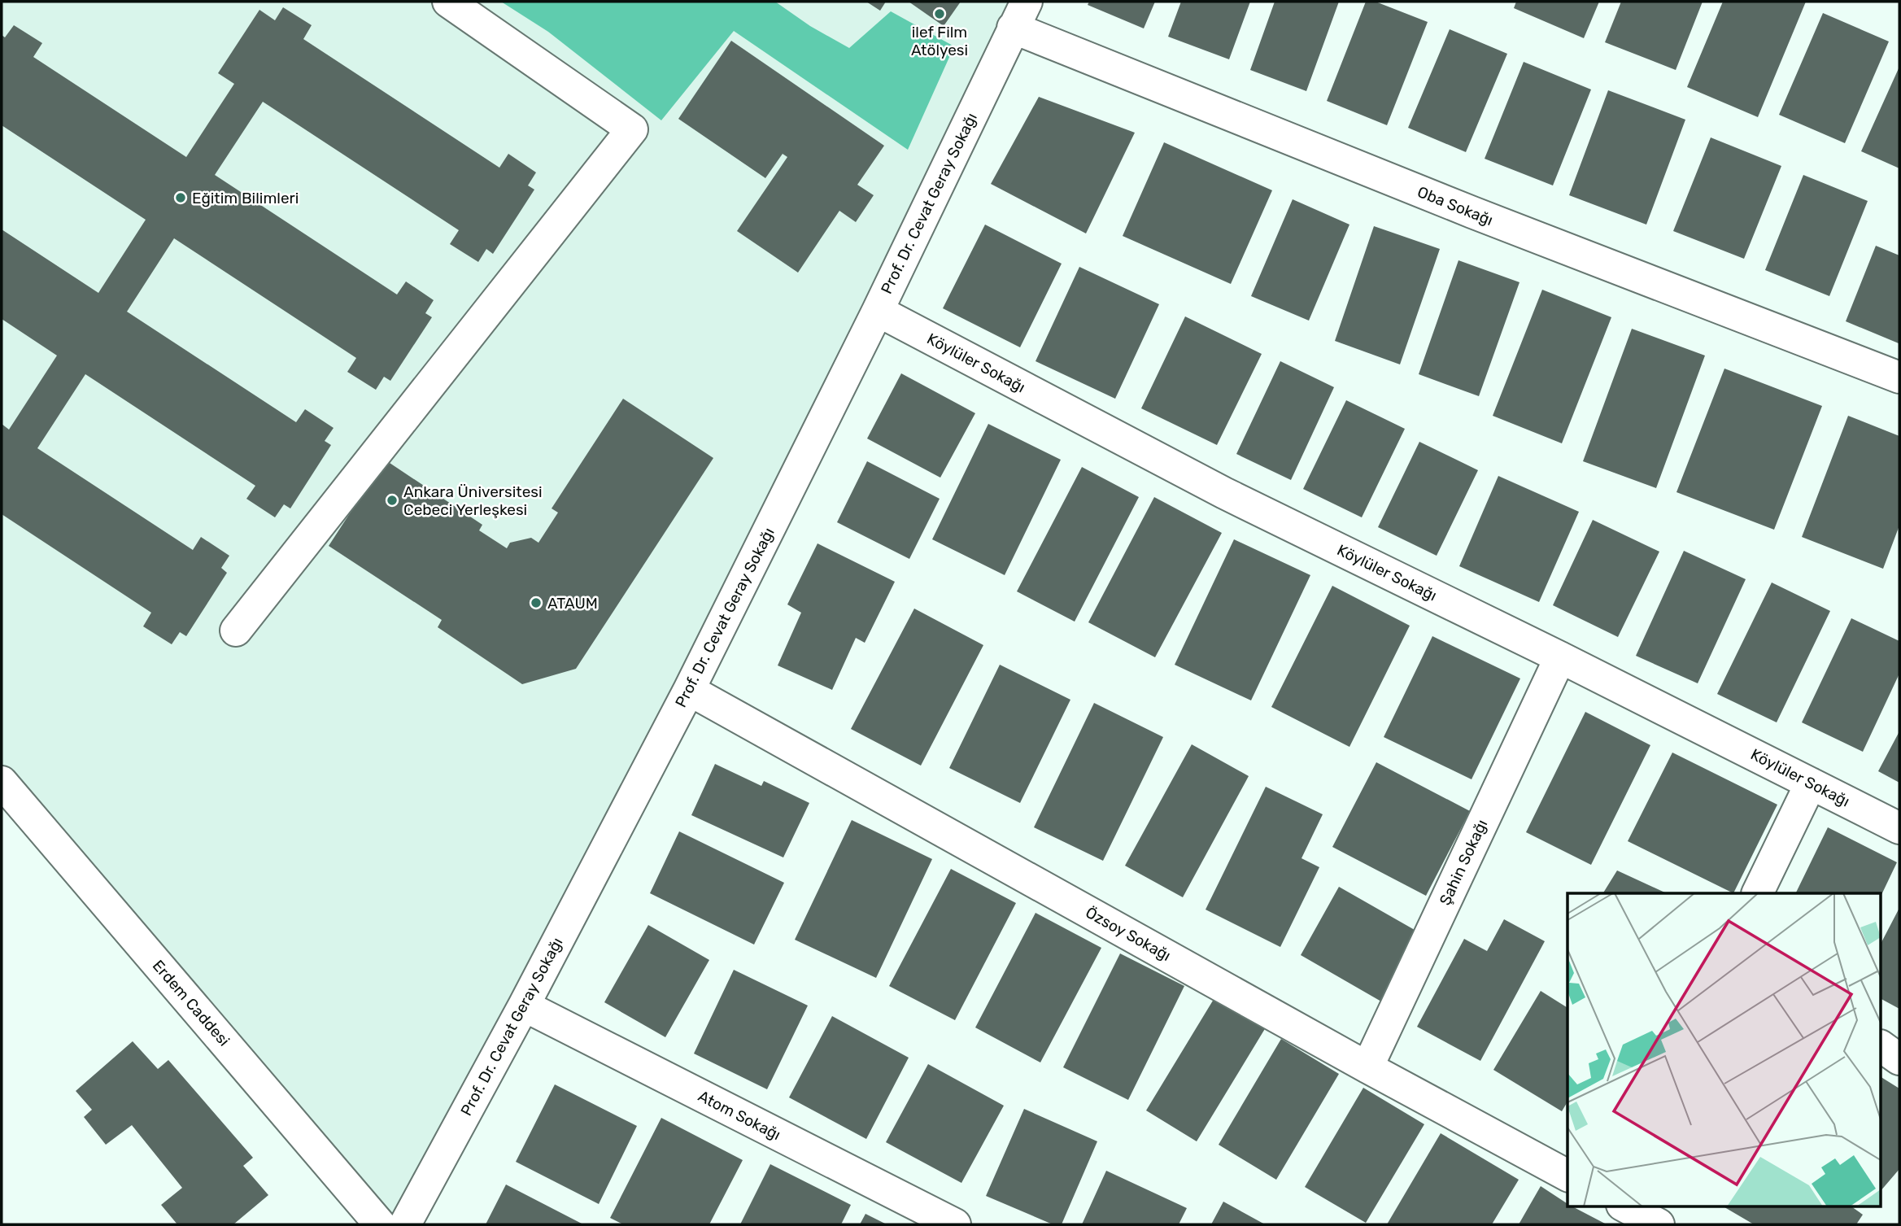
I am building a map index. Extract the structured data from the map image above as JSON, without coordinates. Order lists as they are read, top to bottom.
{
  "streets": {
    "street": [
      "Prof. Dr. Cevat Geray Sokağı",
      "Oba Sokağı",
      "Köylüler Sokağı",
      "Şahin Sokağı",
      "Özsoy Sokağı",
      "Erdem Caddesi",
      "Atom Sokağı"
    ]
  },
  "crossings": [
    ["Prof. Dr. Cevat Geray Sokağı", "Oba Sokağı"],
    ["Prof. Dr. Cevat Geray Sokağı", "Köylüler Sokağı"],
    ["Prof. Dr. Cevat Geray Sokağı", "Özsoy Sokağı"],
    ["Prof. Dr. Cevat Geray Sokağı", "Atom Sokağı"],
    ["Köylüler Sokağı", "Şahin Sokağı"],
    ["Şahin Sokağı", "Özsoy Sokağı"]
  ],
  "places": [
    "ilef Film Atölyesi",
    "Eğitim Bilimleri",
    "Ankara Üniversitesi Cebeci Yerleşkesi",
    "ATAUM"
  ]
}
